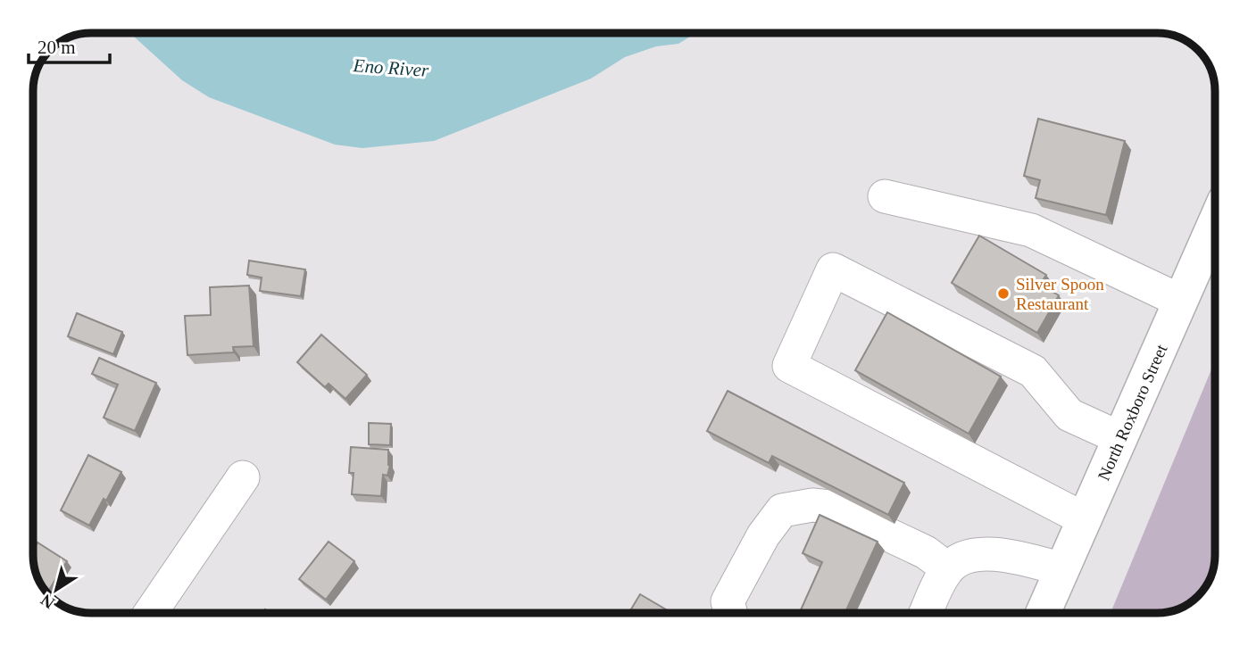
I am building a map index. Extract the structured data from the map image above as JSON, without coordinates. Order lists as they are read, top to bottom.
{
  "streets": {
    "highway": ["North Roxboro Street"]
  },
  "water": ["Eno River"],
  "places": ["Silver Spoon Restaurant"],
  "scale_bar": "20 m",
  "north": "bottom left"
}
